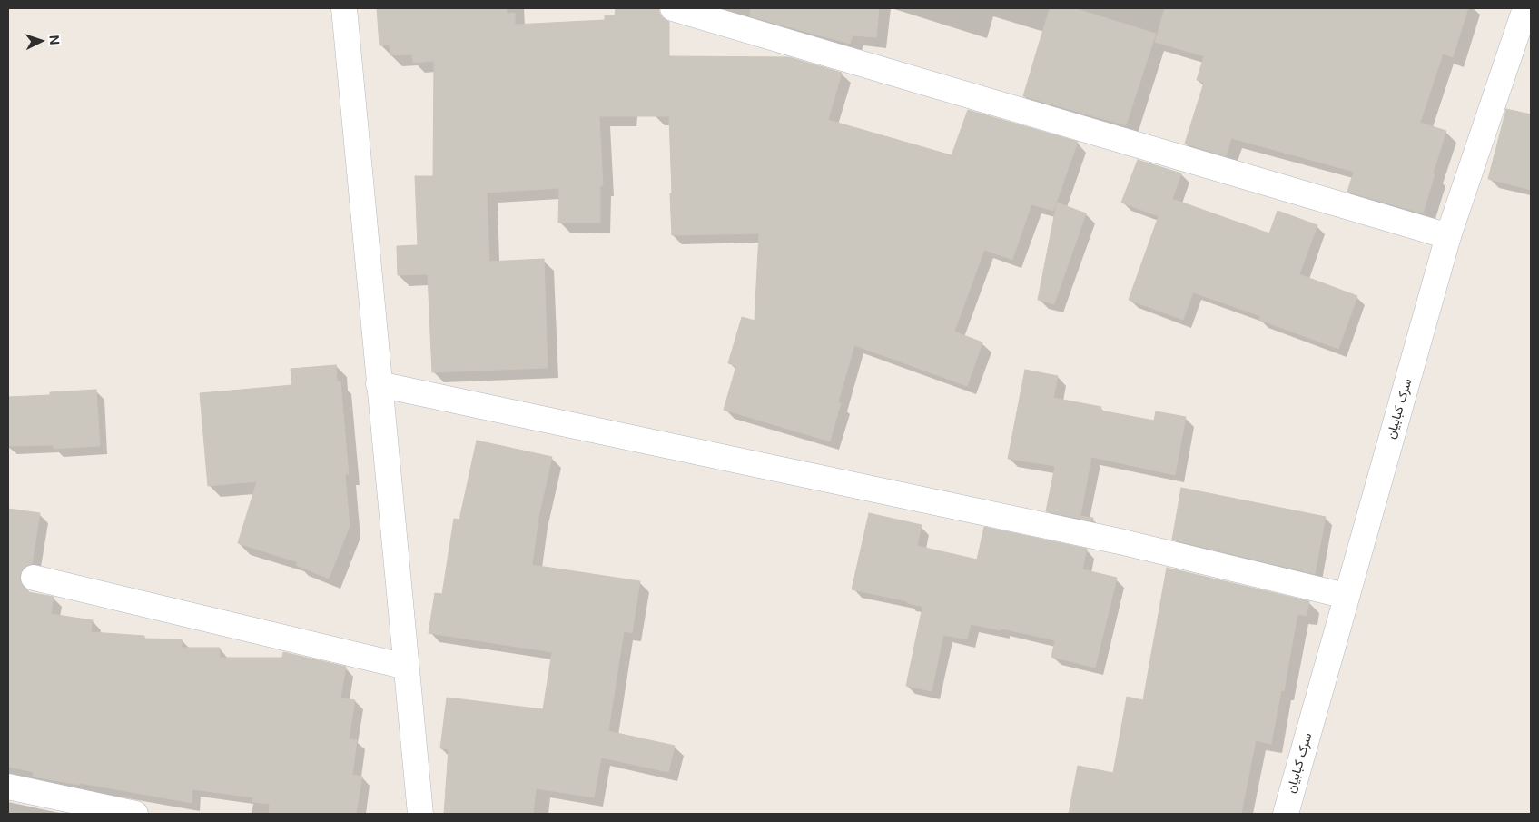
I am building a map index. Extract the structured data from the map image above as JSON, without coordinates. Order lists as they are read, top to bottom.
{
  "streets": {
    "street": ["سرک کبابیان"]
  },
  "north": "right"
}
